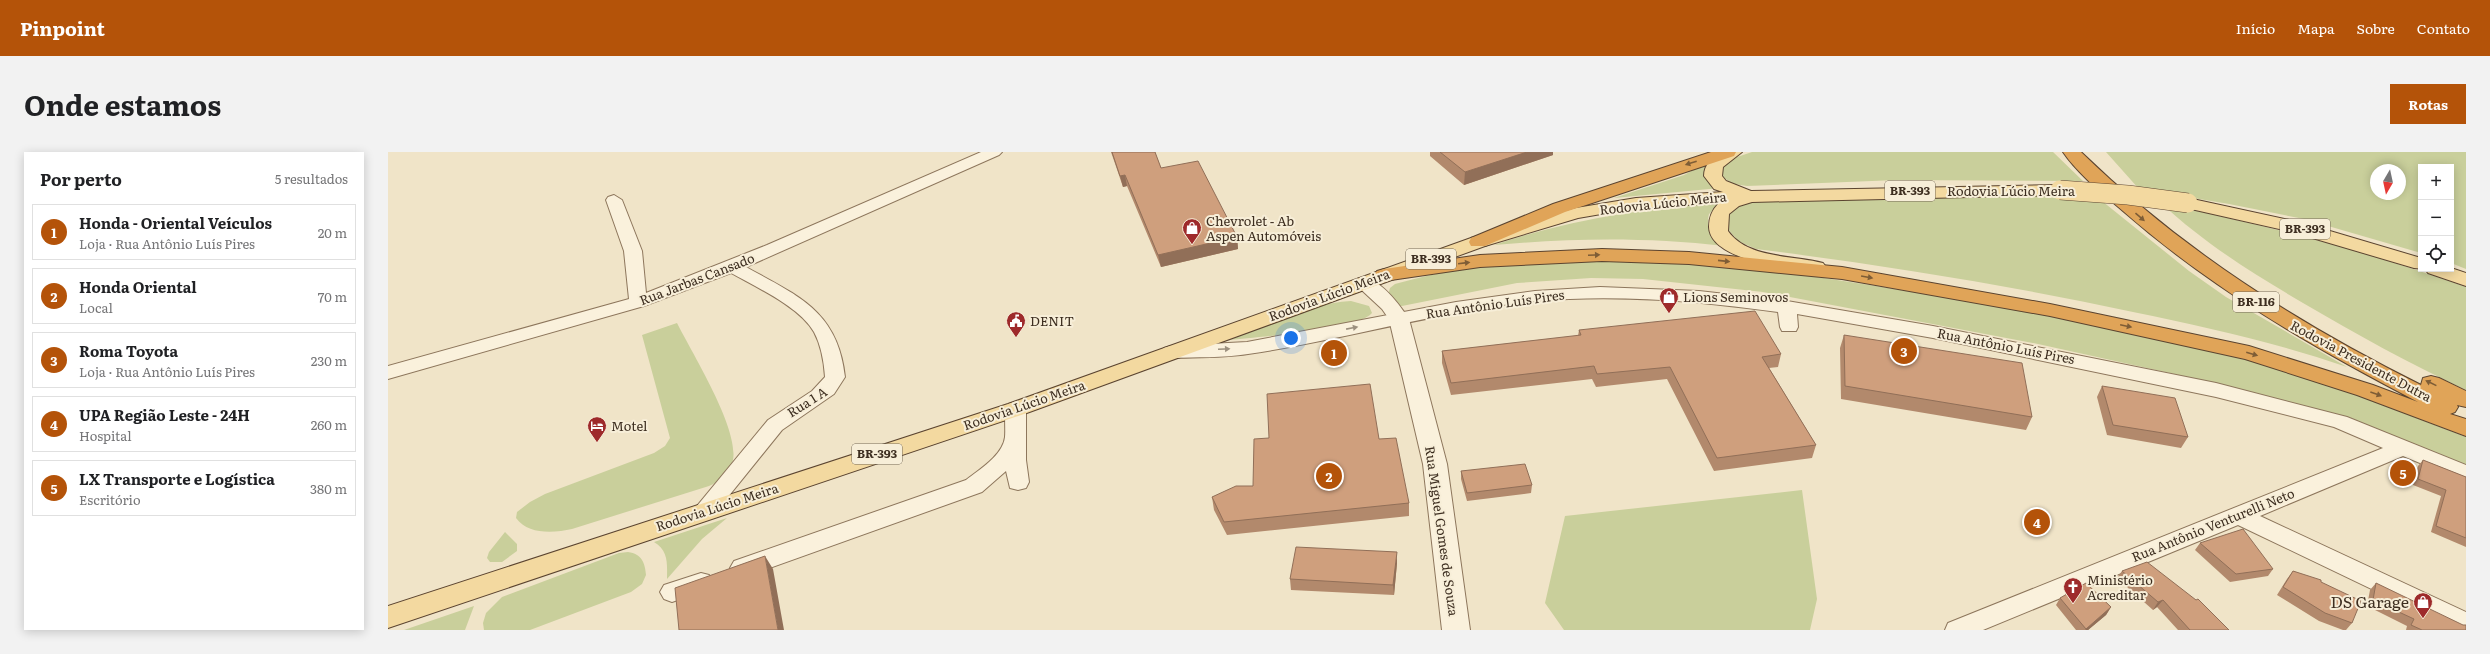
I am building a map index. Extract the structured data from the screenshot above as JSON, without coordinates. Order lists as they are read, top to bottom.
{
  "streets": {
    "highway": ["BR-116", "Rodovia Presidente Dutra"],
    "main road": ["BR-393", "Rodovia Lúcio Meira"],
    "street": [
      "Rua Jarbas Cansado",
      "Rua Antônio Luís Pires",
      "Rua 1 A",
      "Rua Antônio Venturelli Neto",
      "Rua Miguel Gomes de Souza"
    ]
  },
  "crossings": [
    ["Rodovia Lúcio Meira", "Rua Antônio Luís Pires"],
    ["Rodovia Lúcio Meira", "Rua 1 A"],
    ["Rodovia Lúcio Meira", "Rua Miguel Gomes de Souza"],
    ["Rua Jarbas Cansado", "Rua 1 A"],
    ["Rua Antônio Luís Pires", "Rua Antônio Venturelli Neto"],
    ["Rua Antônio Luís Pires", "Rua Miguel Gomes de Souza"]
  ],
  "places": {
    "shop": ["Chevrolet - Ab Aspen Automóveis", "Lions Seminovos", "DS Garage"],
    "public building": ["DENIT"],
    "hotel": ["Motel"],
    "church": ["Ministério Acreditar"]
  },
  "north": "bottom",
  "page": {
    "header": "Pinpoint",
    "nav": [
      "Início",
      "Mapa",
      "Sobre",
      "Contato"
    ],
    "title": "Onde estamos",
    "buttons": "Rotas",
    "heading": ["Por perto", "5 resultados"],
    "map_buttons": ["+", "−"],
    "list": [
      {
        "mark": "1",
        "name": "Honda - Oriental Veículos",
        "note": "Loja · Rua Antônio Luís Pires",
        "value": "20 m"
      },
      {
        "mark": "2",
        "name": "Honda Oriental",
        "note": "Local",
        "value": "70 m"
      },
      {
        "mark": "3",
        "name": "Roma Toyota",
        "note": "Loja · Rua Antônio Luís Pires",
        "value": "230 m"
      },
      {
        "mark": "4",
        "name": "UPA Região Leste - 24H",
        "note": "Hospital",
        "value": "260 m"
      },
      {
        "mark": "5",
        "name": "LX Transporte e Logística",
        "note": "Escritório",
        "value": "380 m"
      }
    ],
    "pins": [
      "3",
      "1",
      "5",
      "2",
      "4"
    ]
  }
}
